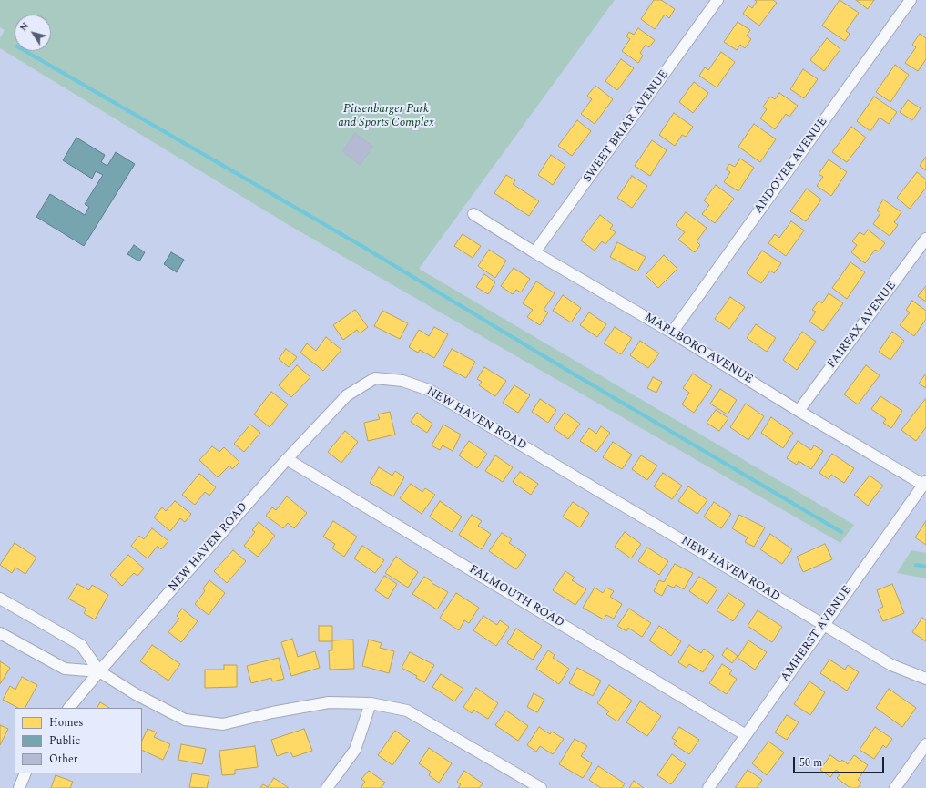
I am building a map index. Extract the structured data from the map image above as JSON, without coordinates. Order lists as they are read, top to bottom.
{
  "streets": {
    "street": [
      "SWEET BRIAR AVENUE",
      "ANDOVER AVENUE",
      "FAIRFAX AVENUE",
      "MARLBORO AVENUE",
      "NEW HAVEN ROAD",
      "FALMOUTH ROAD",
      "AMHERST AVENUE"
    ]
  },
  "crossings": [
    ["SWEET BRIAR AVENUE", "MARLBORO AVENUE"],
    ["ANDOVER AVENUE", "MARLBORO AVENUE"],
    ["FAIRFAX AVENUE", "MARLBORO AVENUE"],
    ["MARLBORO AVENUE", "AMHERST AVENUE"],
    ["NEW HAVEN ROAD", "FALMOUTH ROAD"],
    ["NEW HAVEN ROAD", "AMHERST AVENUE"],
    ["FALMOUTH ROAD", "AMHERST AVENUE"]
  ],
  "parks": ["Pitsenbarger Park and Sports Complex"],
  "legend": ["Homes", "Public", "Other"],
  "scale_bar": "50 m",
  "north": "top left"
}
